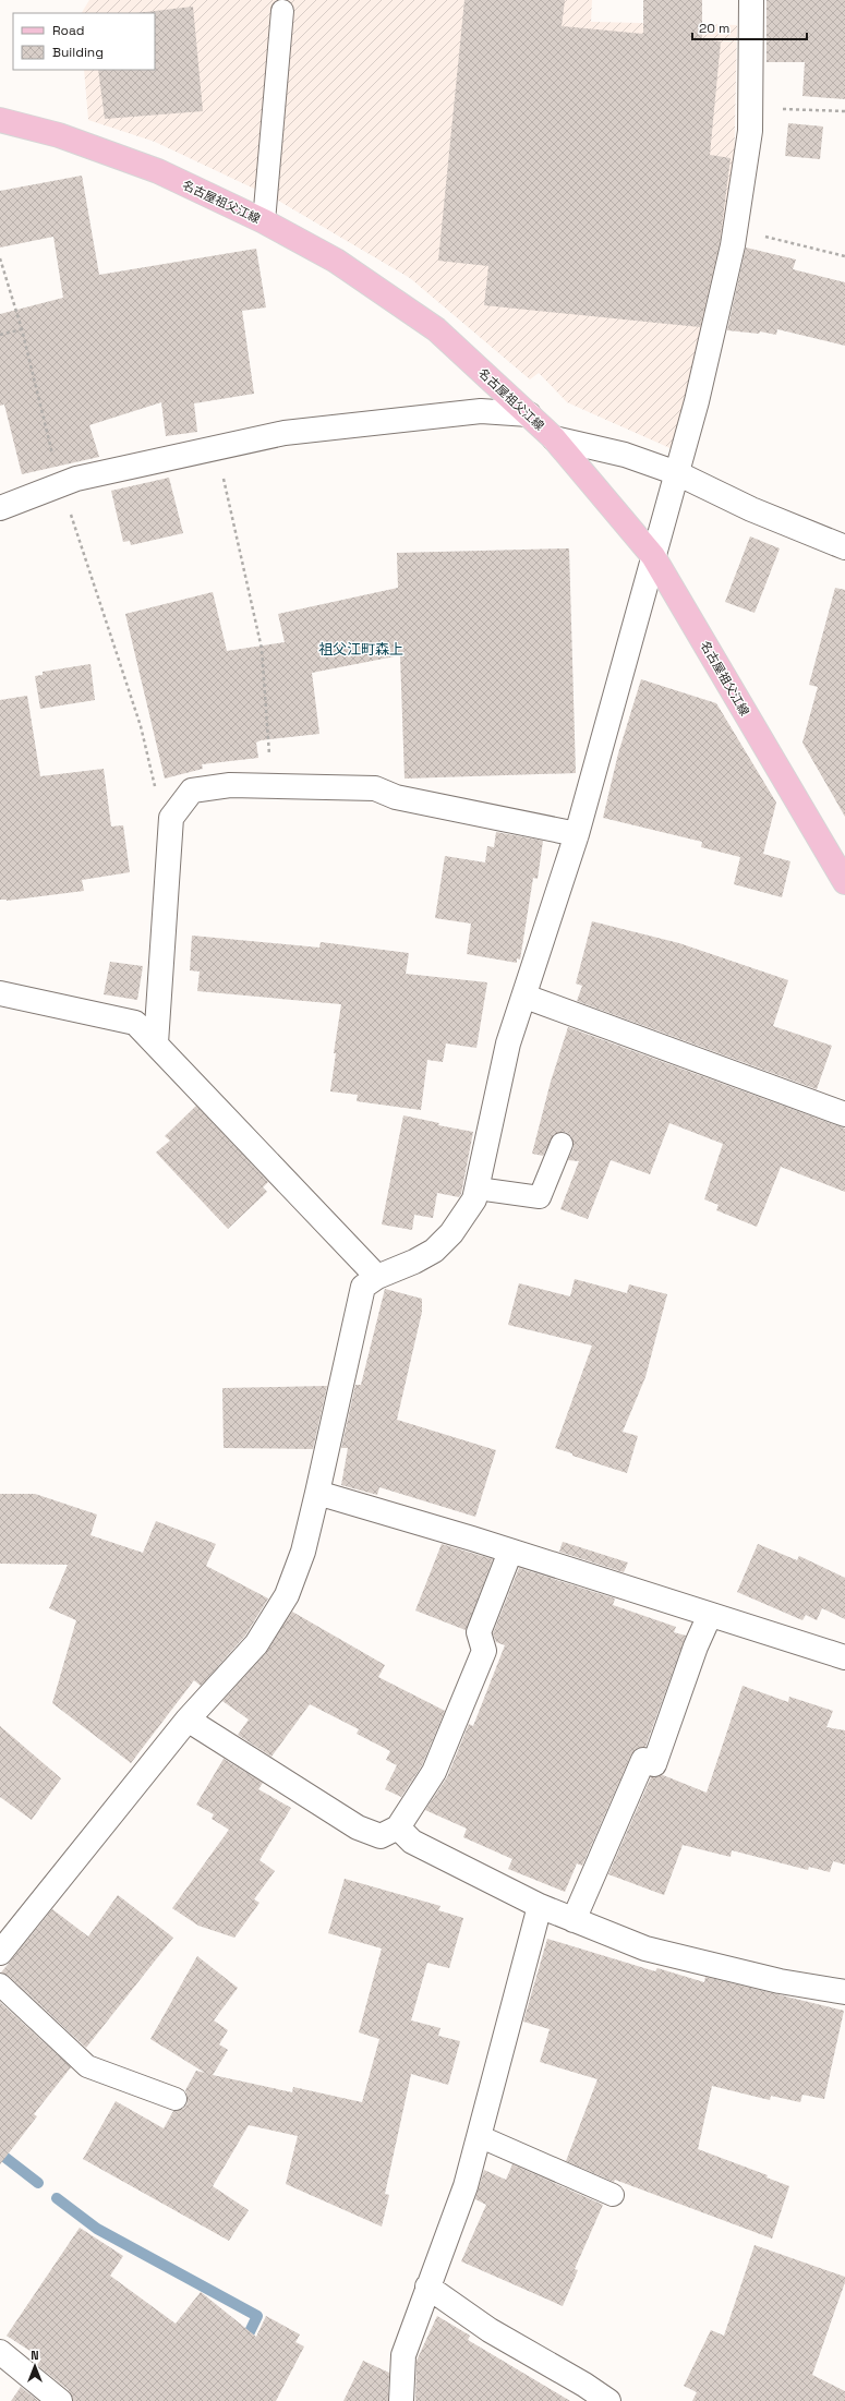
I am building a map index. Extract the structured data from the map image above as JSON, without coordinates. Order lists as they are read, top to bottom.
{
  "streets": {
    "main road": ["名古屋祖父江線"]
  },
  "districts": ["祖父江町森上"],
  "legend": ["Road", "Building"],
  "scale_bar": "20 m",
  "north": "top"
}
